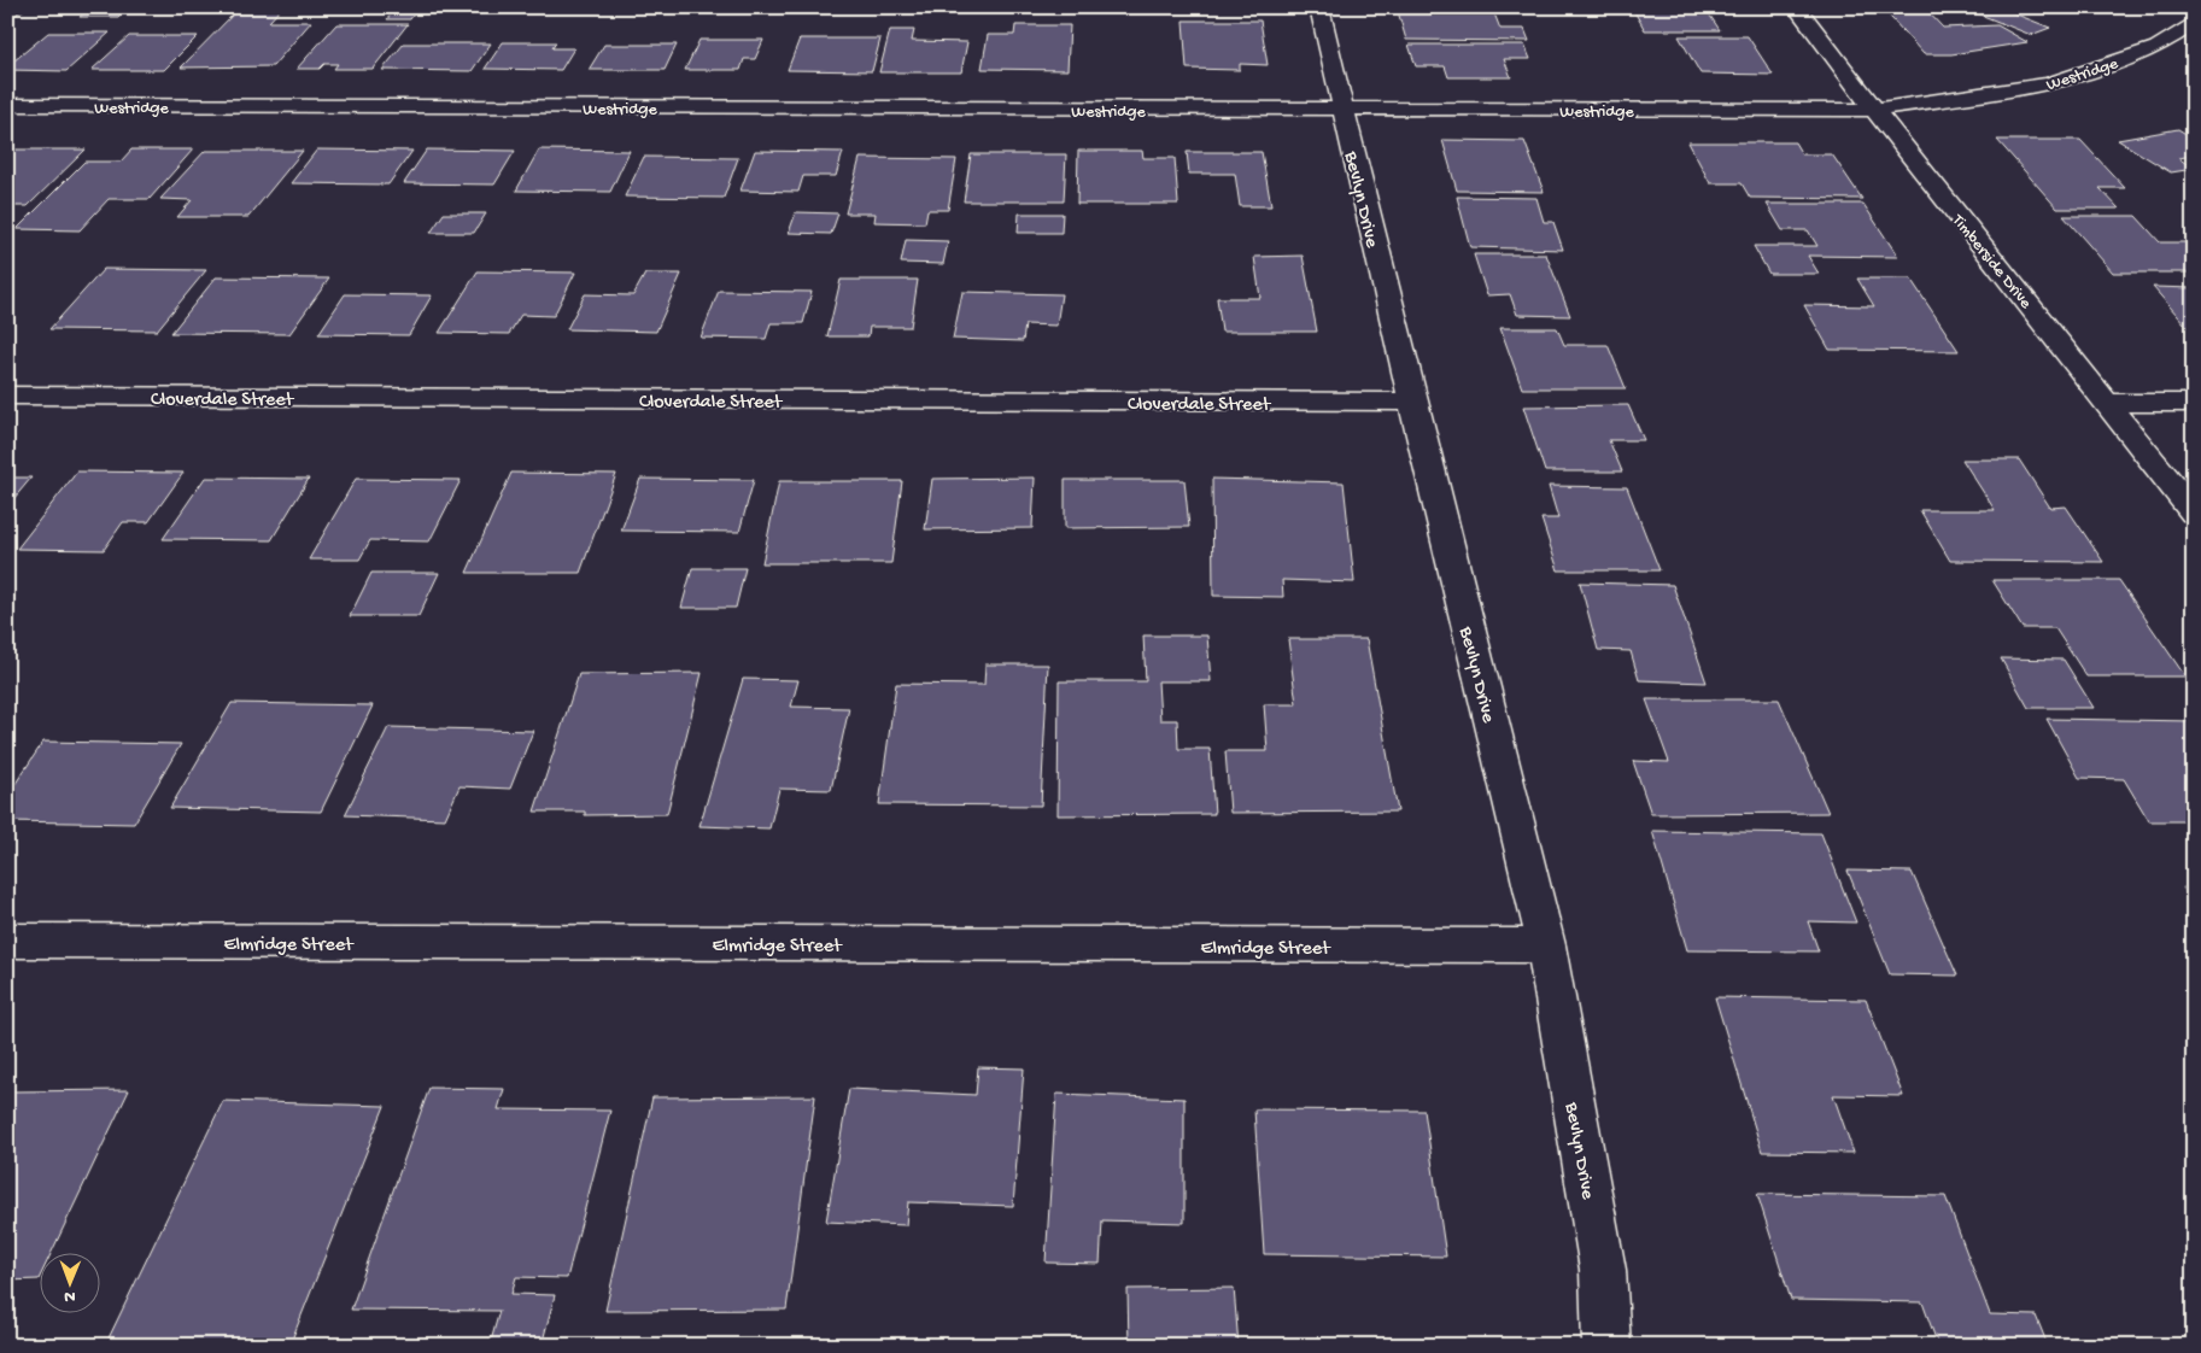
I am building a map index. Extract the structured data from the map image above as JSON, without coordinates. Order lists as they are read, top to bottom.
{
  "streets": {
    "street": [
      "Westridge",
      "Bevlyn Drive",
      "Timberside Drive",
      "Cloverdale Street",
      "Elmridge Street"
    ]
  },
  "crossings": [
    ["Westridge", "Bevlyn Drive"],
    ["Westridge", "Timberside Drive"],
    ["Bevlyn Drive", "Cloverdale Street"],
    ["Bevlyn Drive", "Elmridge Street"]
  ],
  "north": "bottom"
}
